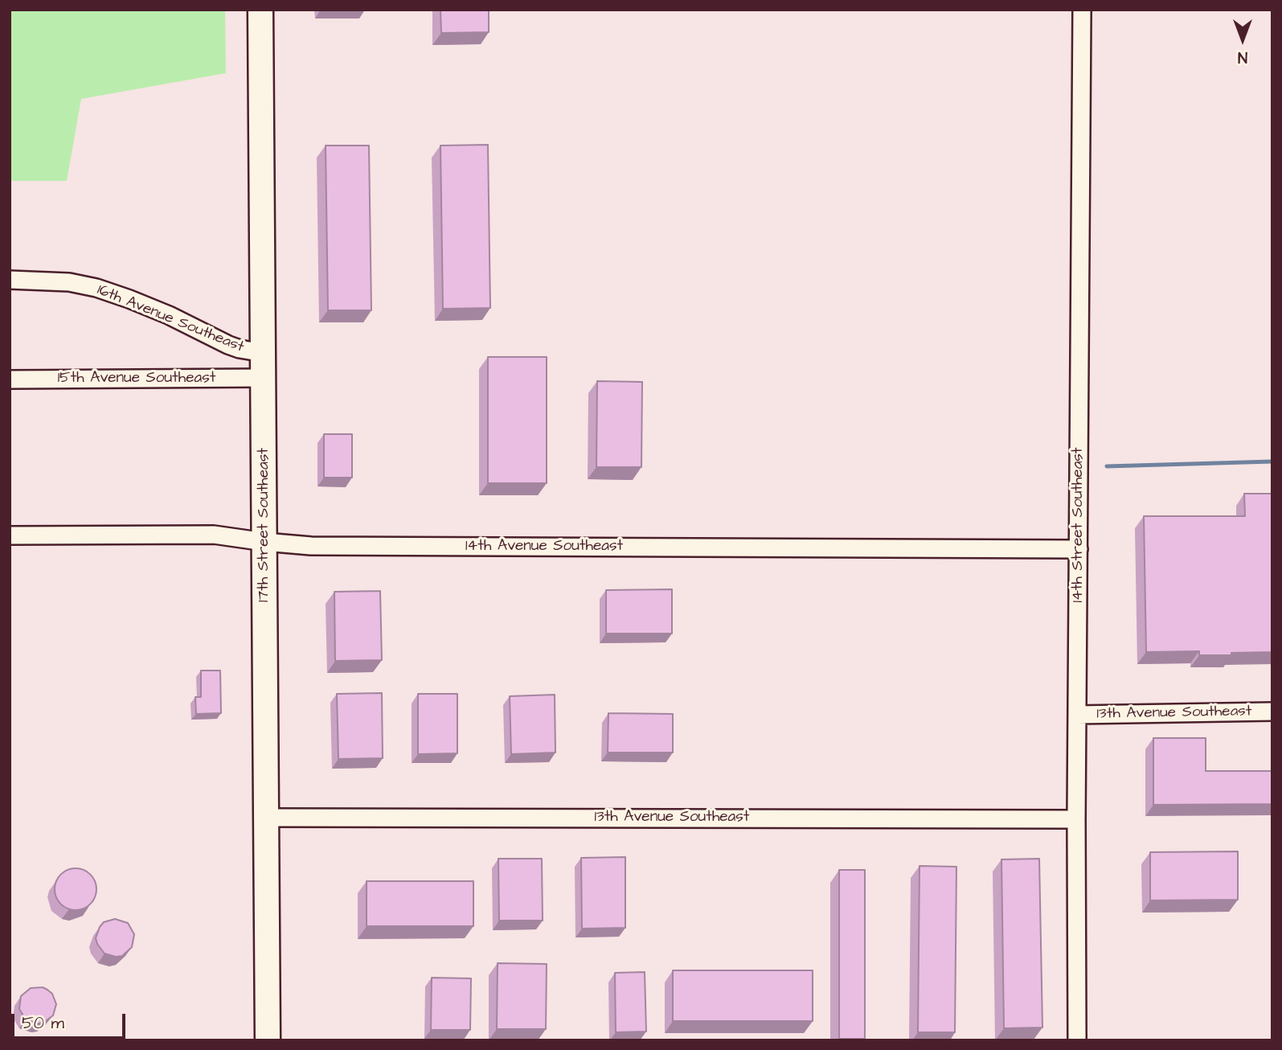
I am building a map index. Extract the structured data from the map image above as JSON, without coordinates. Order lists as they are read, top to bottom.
{
  "streets": {
    "street": [
      "16th Avenue Southeast",
      "15th Avenue Southeast",
      "17th Street Southeast",
      "14th Street Southeast",
      "14th Avenue Southeast",
      "13th Avenue Southeast"
    ]
  },
  "crossings": [
    ["16th Avenue Southeast", "17th Street Southeast"],
    ["15th Avenue Southeast", "17th Street Southeast"],
    ["17th Street Southeast", "14th Avenue Southeast"],
    ["17th Street Southeast", "13th Avenue Southeast"],
    ["14th Street Southeast", "14th Avenue Southeast"],
    ["14th Street Southeast", "13th Avenue Southeast"]
  ],
  "scale_bar": "50 m",
  "north": "bottom"
}
